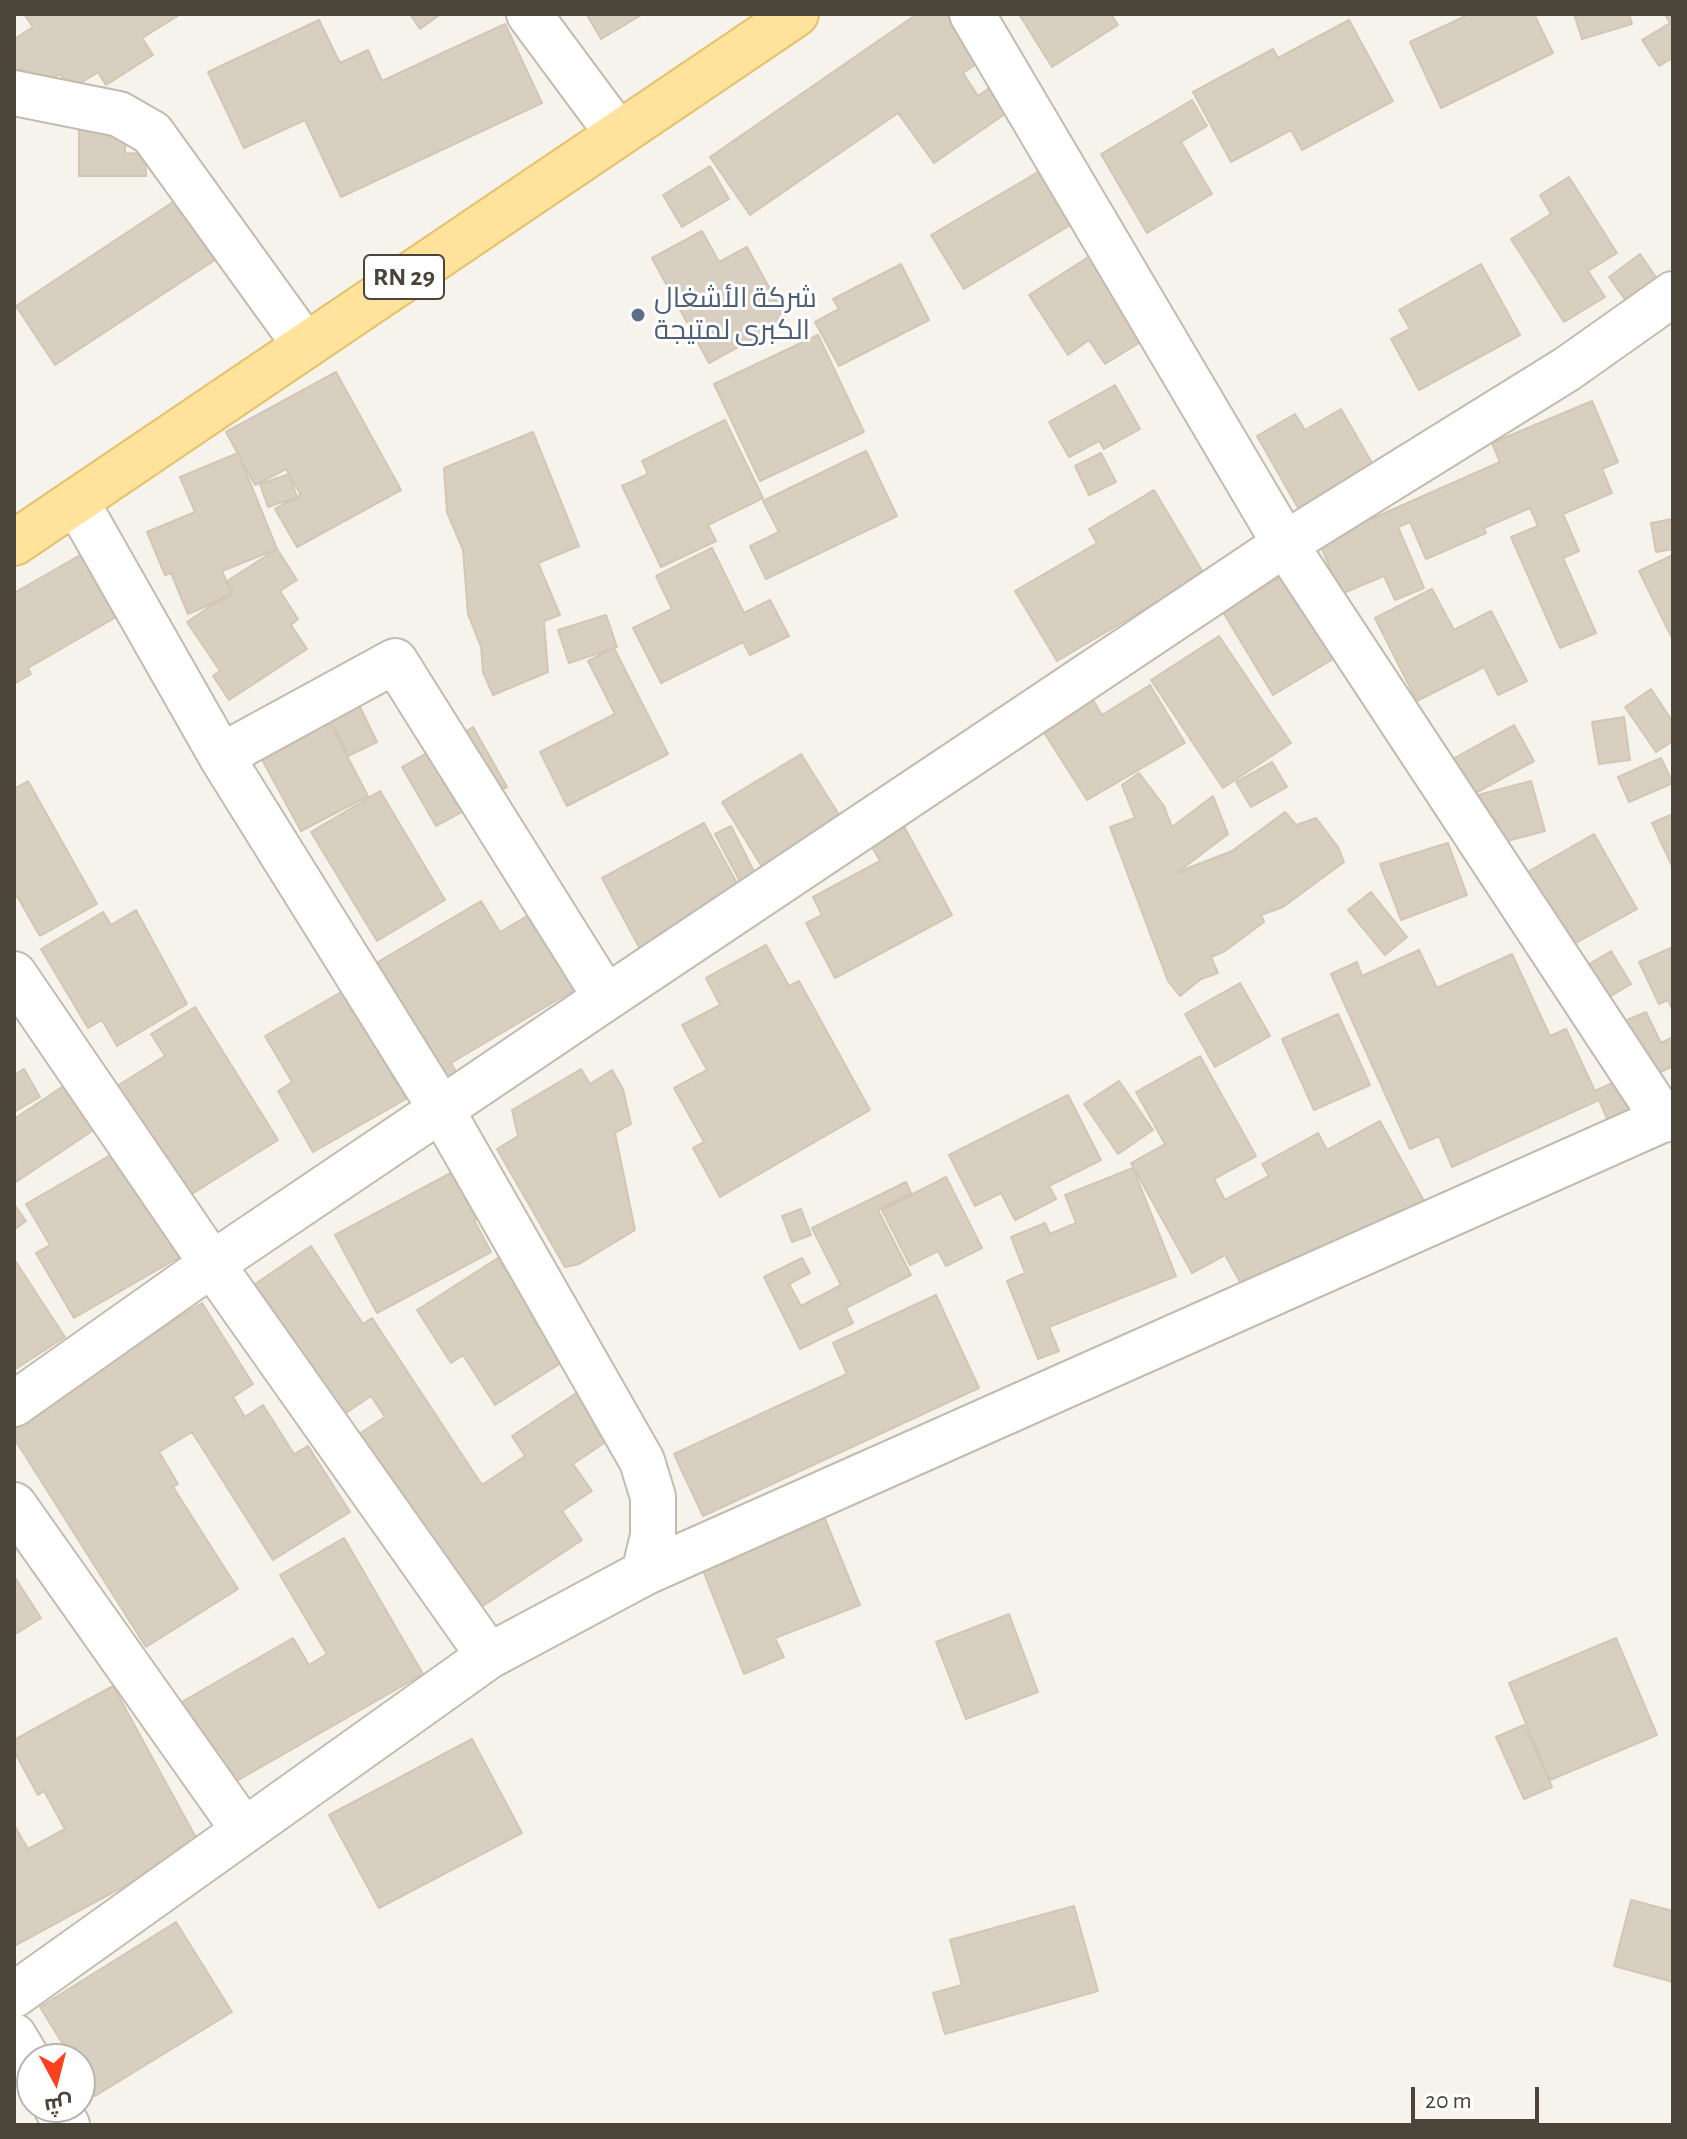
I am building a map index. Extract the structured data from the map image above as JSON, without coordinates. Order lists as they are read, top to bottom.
{
  "streets": {
    "main road": ["RN 29"]
  },
  "places": ["شركة الأشغال الكبرى لمتيجة"],
  "scale_bar": "20 m",
  "north": "bottom"
}
